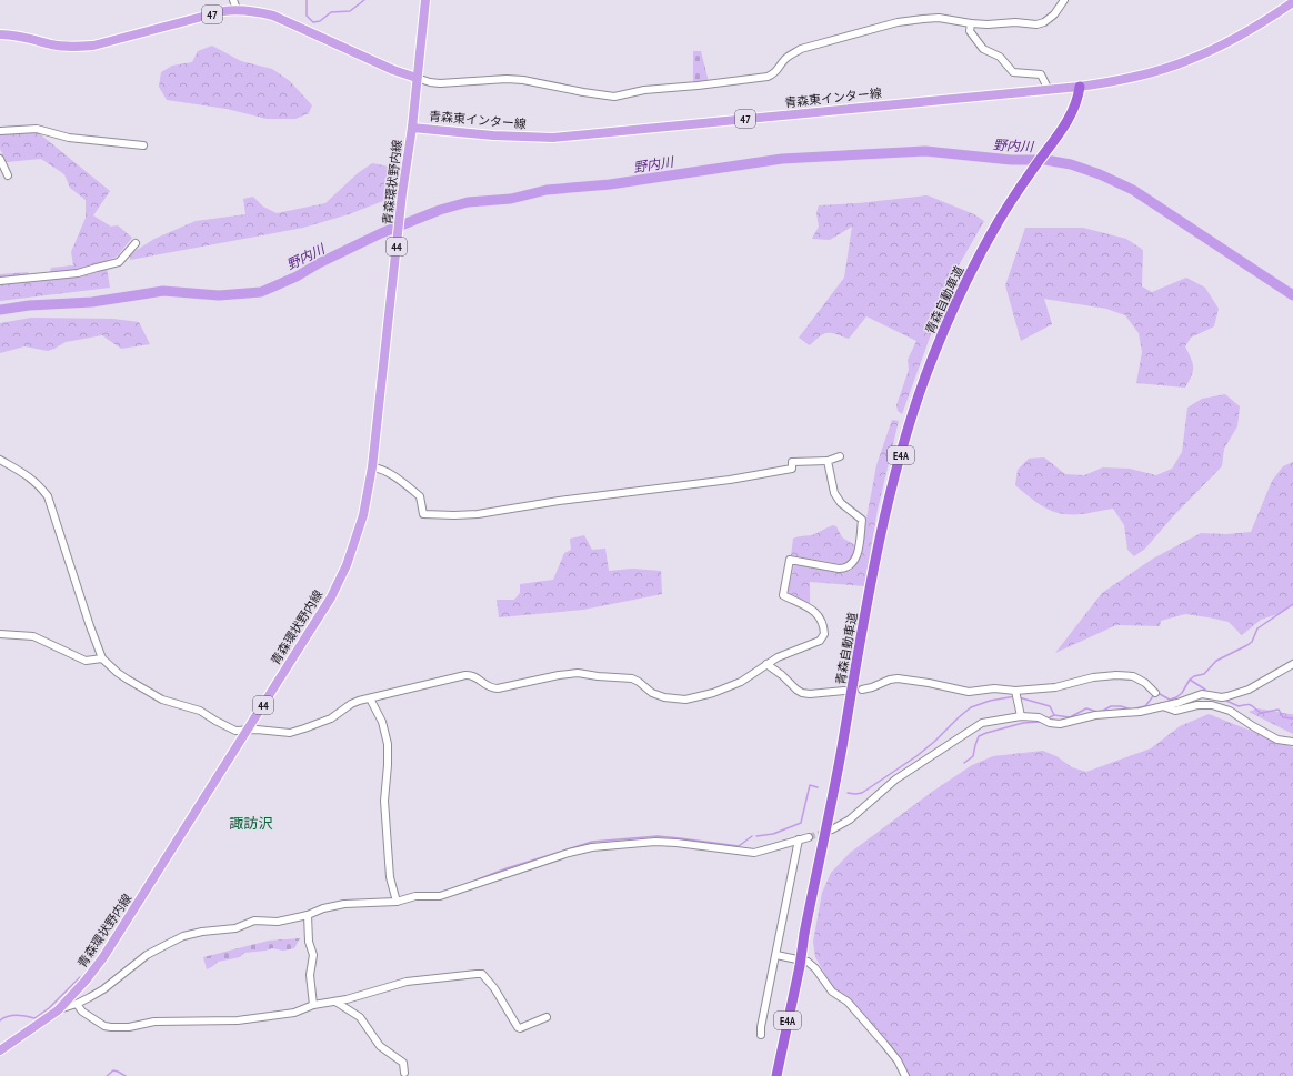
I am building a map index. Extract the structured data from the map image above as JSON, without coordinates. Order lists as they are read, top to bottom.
{
  "streets": {
    "highway": ["青森自動車道", "E4A"],
    "main road": [
      "47",
      "青森東インター線",
      "青森環状野内線",
      "44"
    ]
  },
  "crossings": [
    ["47", "44"],
    ["青森東インター線", "青森環状野内線"],
    ["青森東インター線", "44"],
    ["青森東インター線", "青森自動車道"],
    ["青森環状野内線", "44"]
  ],
  "districts": ["諏訪沢"],
  "water": ["野内川"]
}
